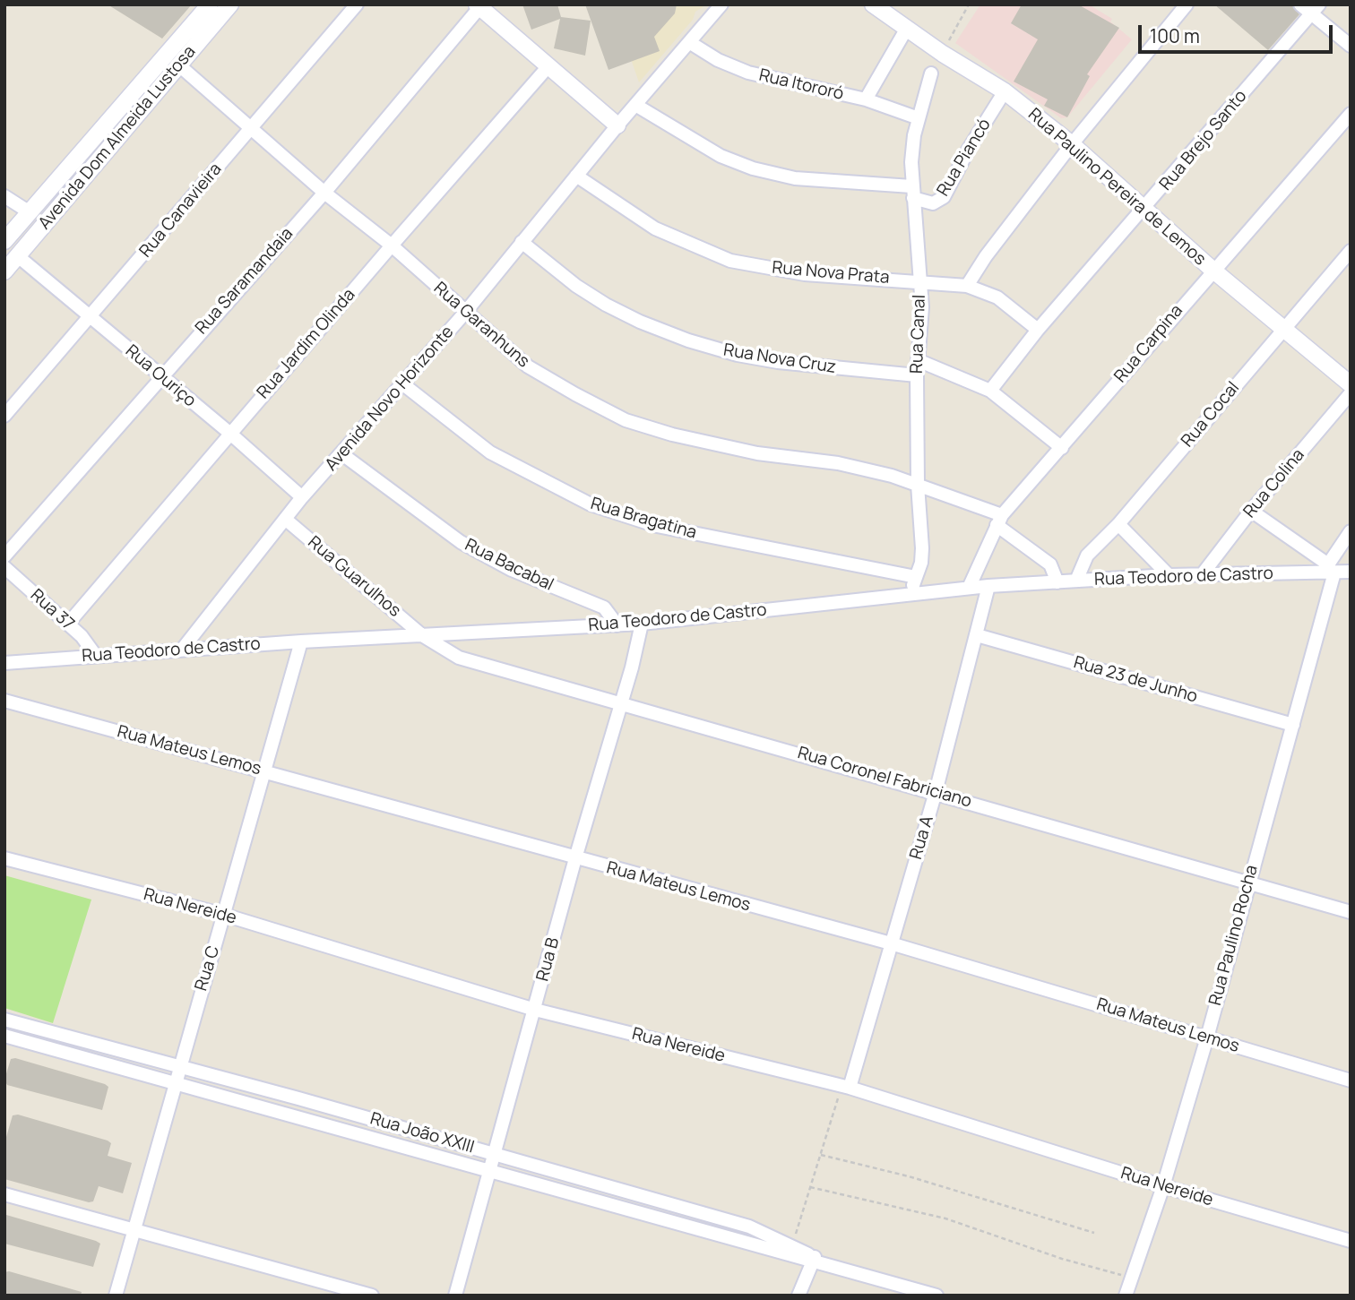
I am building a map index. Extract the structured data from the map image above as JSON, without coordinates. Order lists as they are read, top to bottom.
{
  "streets": {
    "street": [
      "Rua Itororó",
      "Avenida Dom Almeida Lustosa",
      "Rua Brejo Santo",
      "Rua Piancó",
      "Rua Paulino Pereira de Lemos",
      "Rua Canavieira",
      "Rua Nova Prata",
      "Rua Saramandaia",
      "Rua Garanhuns",
      "Rua Canal",
      "Rua Jardim Olinda",
      "Rua Carpina",
      "Rua Nova Cruz",
      "Rua Ouriço",
      "Avenida Novo Horizonte",
      "Rua Cocal",
      "Rua Colina",
      "Rua Bragatina",
      "Rua Bacabal",
      "Rua Guarulhos",
      "Rua Teodoro de Castro",
      "Rua 37",
      "Rua 23 de Junho",
      "Rua Mateus Lemos",
      "Rua Coronel Fabriciano",
      "Rua A",
      "Rua Nereide",
      "Rua Paulino Rocha",
      "Rua B",
      "Rua C",
      "Rua João XXIII"
    ]
  },
  "crossings": [
    ["Rua Itororó", "Rua Canal"],
    ["Rua Itororó", "Avenida Novo Horizonte"],
    ["Avenida Dom Almeida Lustosa", "Rua Garanhuns"],
    ["Avenida Dom Almeida Lustosa", "Rua Ouriço"],
    ["Rua Brejo Santo", "Rua Paulino Pereira de Lemos"],
    ["Rua Brejo Santo", "Rua Nova Prata"],
    ["Rua Piancó", "Rua Paulino Pereira de Lemos"],
    ["Rua Piancó", "Rua Canal"],
    ["Rua Piancó", "Avenida Novo Horizonte"],
    ["Rua Paulino Pereira de Lemos", "Rua Carpina"],
    ["Rua Paulino Pereira de Lemos", "Rua Cocal"],
    ["Rua Canavieira", "Rua Garanhuns"],
    ["Rua Canavieira", "Rua Ouriço"],
    ["Rua Nova Prata", "Rua Canal"],
    ["Rua Nova Prata", "Avenida Novo Horizonte"],
    ["Rua Saramandaia", "Rua Garanhuns"],
    ["Rua Saramandaia", "Rua Ouriço"],
    ["Rua Garanhuns", "Rua Canal"],
    ["Rua Garanhuns", "Rua Jardim Olinda"],
    ["Rua Garanhuns", "Rua Carpina"],
    ["Rua Garanhuns", "Avenida Novo Horizonte"],
    ["Rua Garanhuns", "Rua Teodoro de Castro"],
    ["Rua Canal", "Rua Nova Cruz"],
    ["Rua Canal", "Rua Bragatina"],
    ["Rua Canal", "Rua Teodoro de Castro"],
    ["Rua Jardim Olinda", "Rua Ouriço"],
    ["Rua Jardim Olinda", "Rua 37"],
    ["Rua Carpina", "Rua Teodoro de Castro"],
    ["Rua Nova Cruz", "Avenida Novo Horizonte"],
    ["Rua Ouriço", "Avenida Novo Horizonte"],
    ["Avenida Novo Horizonte", "Rua Bragatina"],
    ["Avenida Novo Horizonte", "Rua Bacabal"],
    ["Avenida Novo Horizonte", "Rua Guarulhos"],
    ["Avenida Novo Horizonte", "Rua Teodoro de Castro"],
    ["Rua Cocal", "Rua Teodoro de Castro"],
    ["Rua Colina", "Rua Teodoro de Castro"],
    ["Rua Bacabal", "Rua Teodoro de Castro"],
    ["Rua Guarulhos", "Rua Teodoro de Castro"],
    ["Rua Guarulhos", "Rua Coronel Fabriciano"],
    ["Rua Teodoro de Castro", "Rua 37"],
    ["Rua Teodoro de Castro", "Rua Coronel Fabriciano"],
    ["Rua Teodoro de Castro", "Rua A"],
    ["Rua Teodoro de Castro", "Rua Paulino Rocha"],
    ["Rua Teodoro de Castro", "Rua B"],
    ["Rua Teodoro de Castro", "Rua C"],
    ["Rua 23 de Junho", "Rua A"],
    ["Rua 23 de Junho", "Rua Paulino Rocha"],
    ["Rua Mateus Lemos", "Rua A"],
    ["Rua Mateus Lemos", "Rua Paulino Rocha"],
    ["Rua Mateus Lemos", "Rua B"],
    ["Rua Mateus Lemos", "Rua C"],
    ["Rua Coronel Fabriciano", "Rua A"],
    ["Rua Coronel Fabriciano", "Rua Paulino Rocha"],
    ["Rua Coronel Fabriciano", "Rua B"],
    ["Rua A", "Rua Nereide"],
    ["Rua Nereide", "Rua Paulino Rocha"],
    ["Rua Nereide", "Rua B"],
    ["Rua Nereide", "Rua C"],
    ["Rua B", "Rua João XXIII"],
    ["Rua C", "Rua João XXIII"]
  ],
  "scale_bar": "100 m"
}
